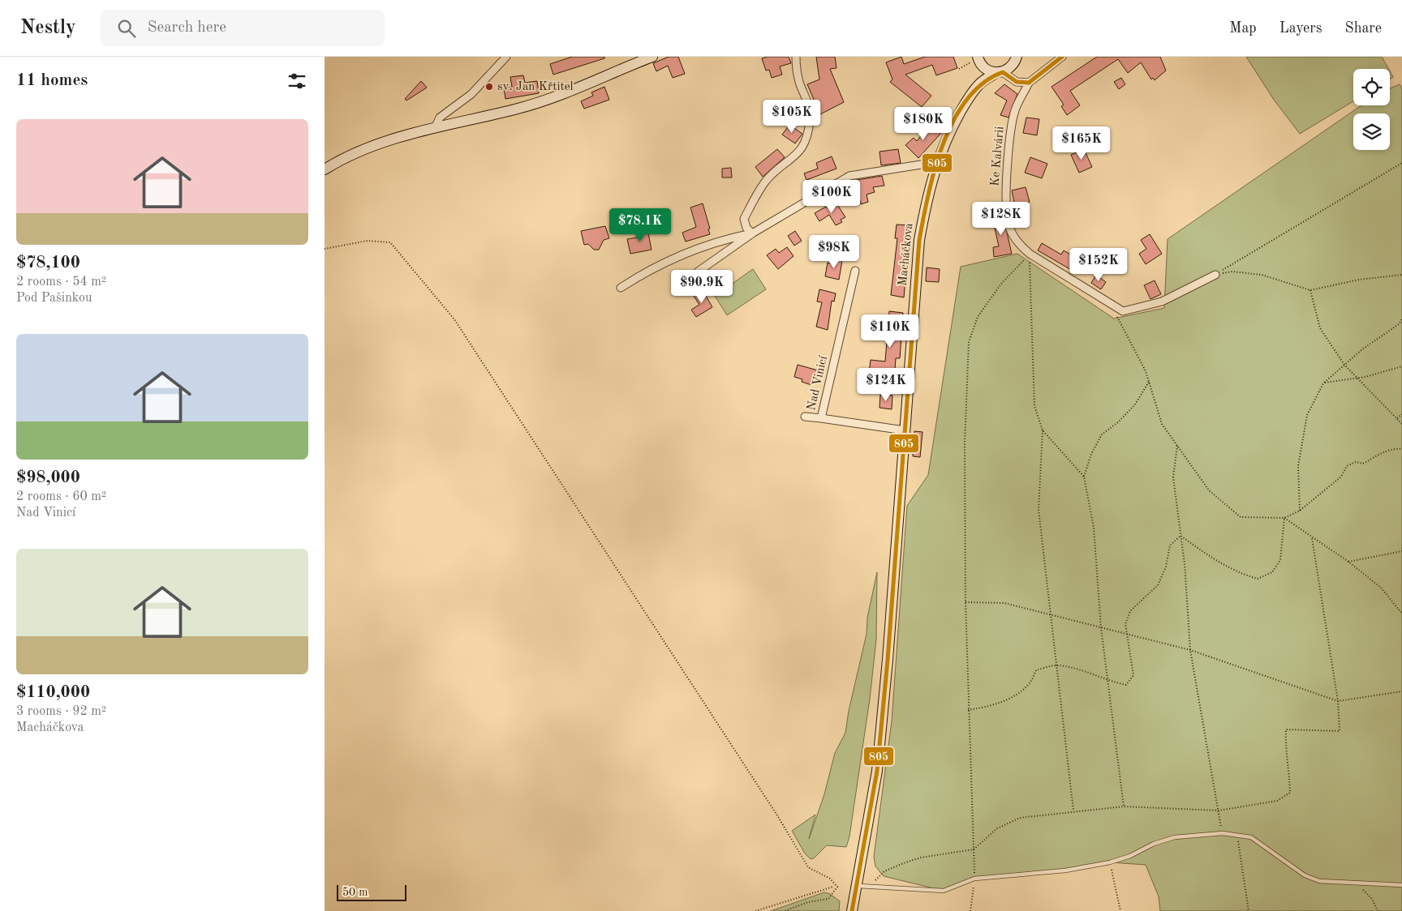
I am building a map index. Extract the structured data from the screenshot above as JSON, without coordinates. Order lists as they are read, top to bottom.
{
  "streets": {
    "street": ["Ke Kalvárii", "Macháčkova", "Nad Vinicí"]
  },
  "crossings": [
    ["Macháčkova", "Nad Vinicí"]
  ],
  "places": ["sv. Jan Křtitel"],
  "lines": ["transit line 805"],
  "scale_bar": "50 m",
  "page": {
    "header": "Nestly",
    "search": "Search here",
    "nav": ["Map", "Layers", "Share"],
    "heading": "11 homes",
    "price": [
      "$105K",
      "$180K",
      "$165K",
      "$100K",
      "$128K",
      "$78.1K",
      "$98K",
      "$152K",
      "$90.9K",
      "$110K",
      "$124K"
    ],
    "list": [
      {
        "name": "$78,100",
        "note": "2 rooms · 54 m² · Pod Pašinkou"
      },
      {
        "name": "$98,000",
        "note": "2 rooms · 60 m² · Nad Vinicí"
      },
      {
        "name": "$110,000",
        "note": "3 rooms · 92 m² · Macháčkova"
      }
    ],
    "scale": "50 m"
  }
}
